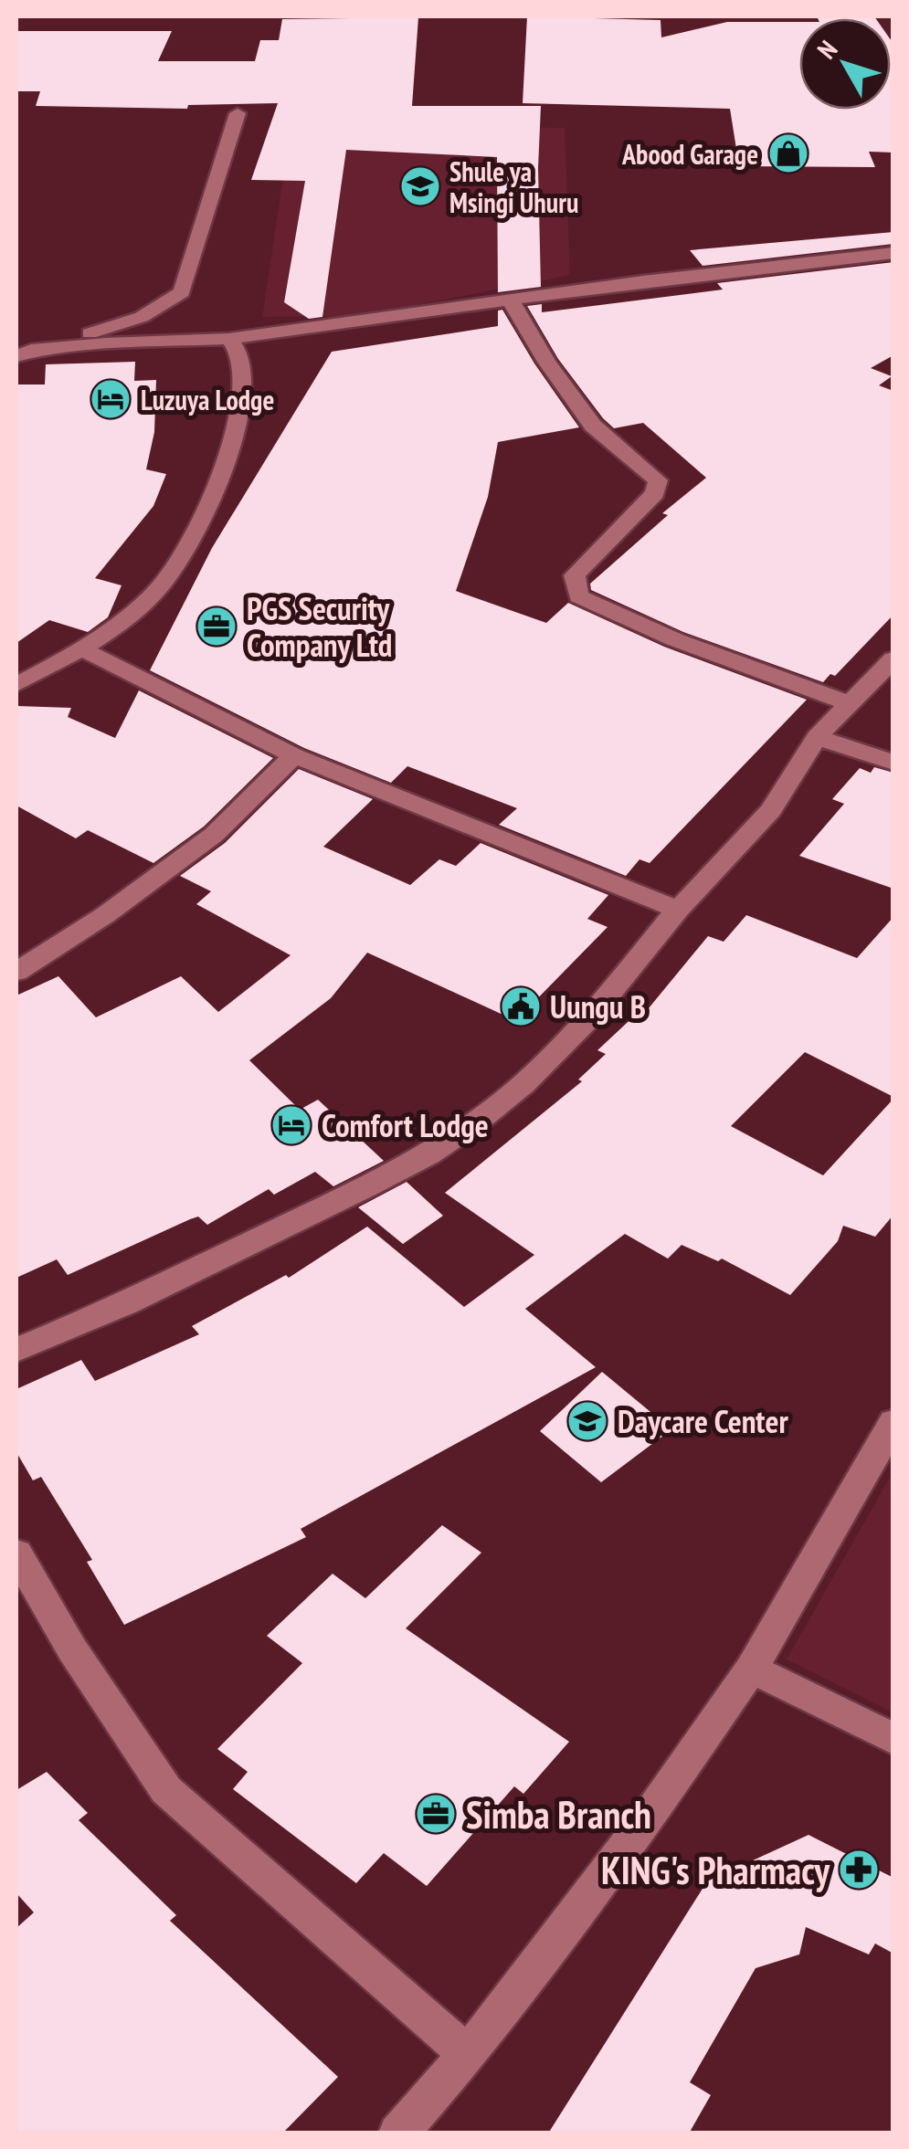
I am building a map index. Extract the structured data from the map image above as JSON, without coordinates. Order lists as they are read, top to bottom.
{
  "places": {
    "shop": ["Abood Garage"],
    "school or university": ["Shule ya Msingi Uhuru", "Daycare Center"],
    "hotel": ["Luzuya Lodge", "Comfort Lodge"],
    "office": ["PGS Security Company Ltd", "Simba Branch"],
    "public building": ["Uungu B"],
    "pharmacy": ["KING's Pharmacy"]
  },
  "north": "top left"
}
